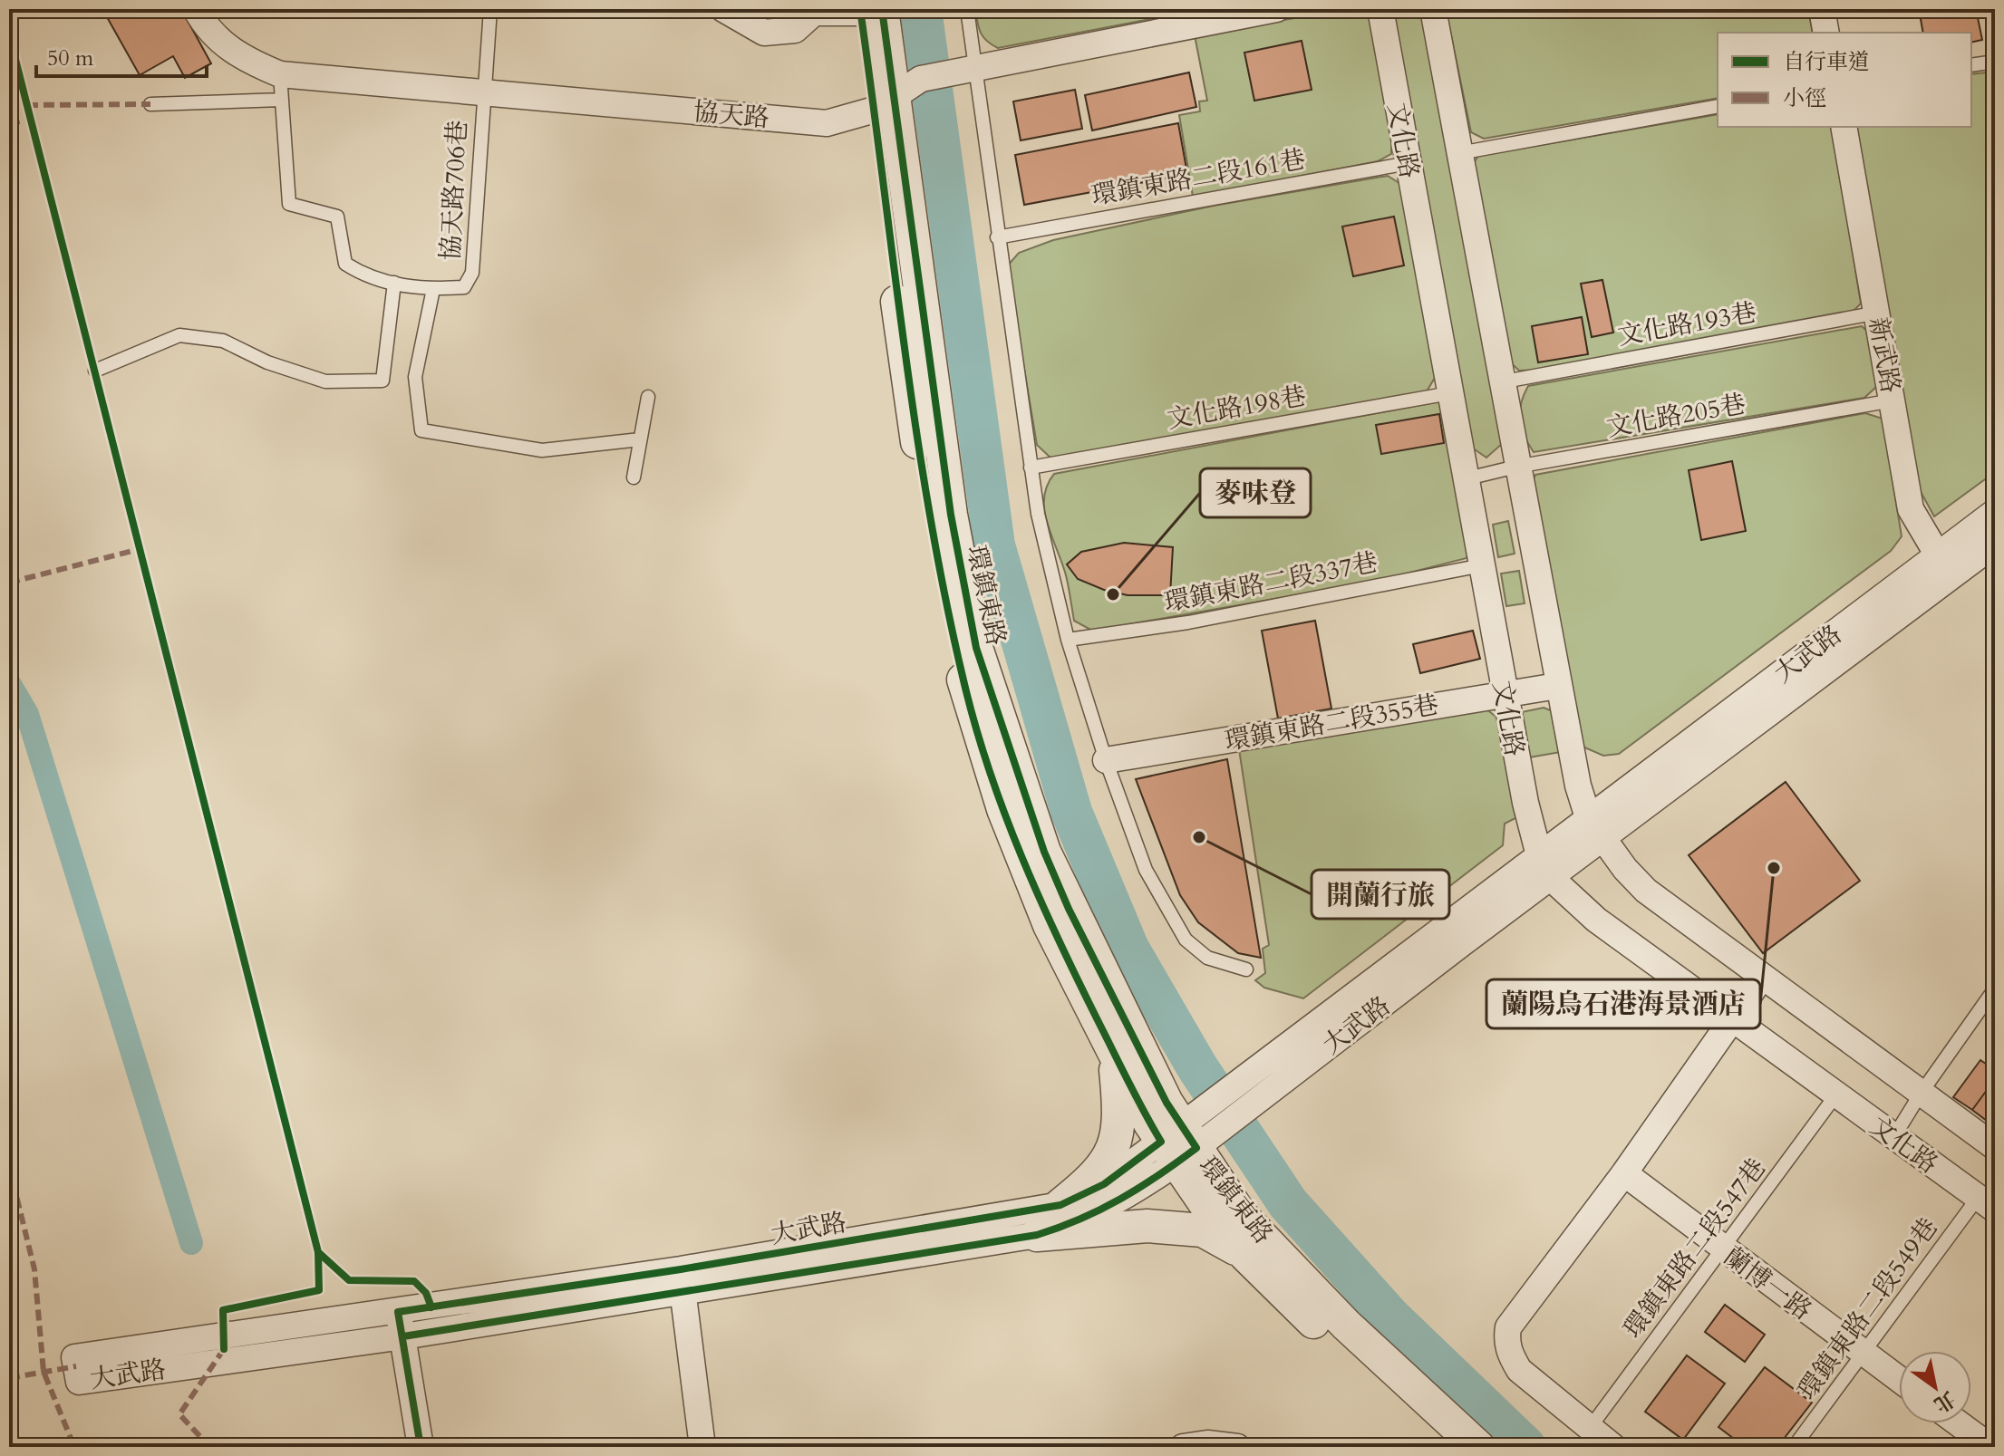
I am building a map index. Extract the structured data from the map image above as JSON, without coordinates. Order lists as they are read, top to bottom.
{
  "streets": {
    "street": [
      "協天路",
      "文化路",
      "新武路",
      "環鎮東路",
      "大武路",
      "環鎮東路二段355巷",
      "蘭博一路"
    ],
    "lane": [
      "環鎮東路二段161巷",
      "協天路706巷",
      "文化路193巷",
      "文化路198巷",
      "文化路205巷",
      "環鎮東路二段337巷",
      "環鎮東路二段547巷",
      "環鎮東路二段549巷"
    ]
  },
  "crossings": [
    ["協天路", "協天路706巷"],
    ["協天路", "環鎮東路"],
    ["文化路", "環鎮東路二段161巷"],
    ["文化路", "文化路198巷"],
    ["文化路", "文化路205巷"],
    ["文化路", "環鎮東路二段337巷"],
    ["文化路", "大武路"],
    ["文化路", "環鎮東路二段355巷"],
    ["文化路", "環鎮東路二段547巷"],
    ["文化路", "環鎮東路二段549巷"],
    ["文化路193巷", "新武路"],
    ["新武路", "文化路205巷"],
    ["新武路", "大武路"],
    ["環鎮東路", "大武路"],
    ["環鎮東路二段547巷", "蘭博一路"],
    ["蘭博一路", "環鎮東路二段549巷"]
  ],
  "places": ["麥味登", "開蘭行旅", "蘭陽烏石港海景酒店"],
  "legend": ["自行車道", "小徑"],
  "scale_bar": "50 m",
  "north": "bottom right"
}
